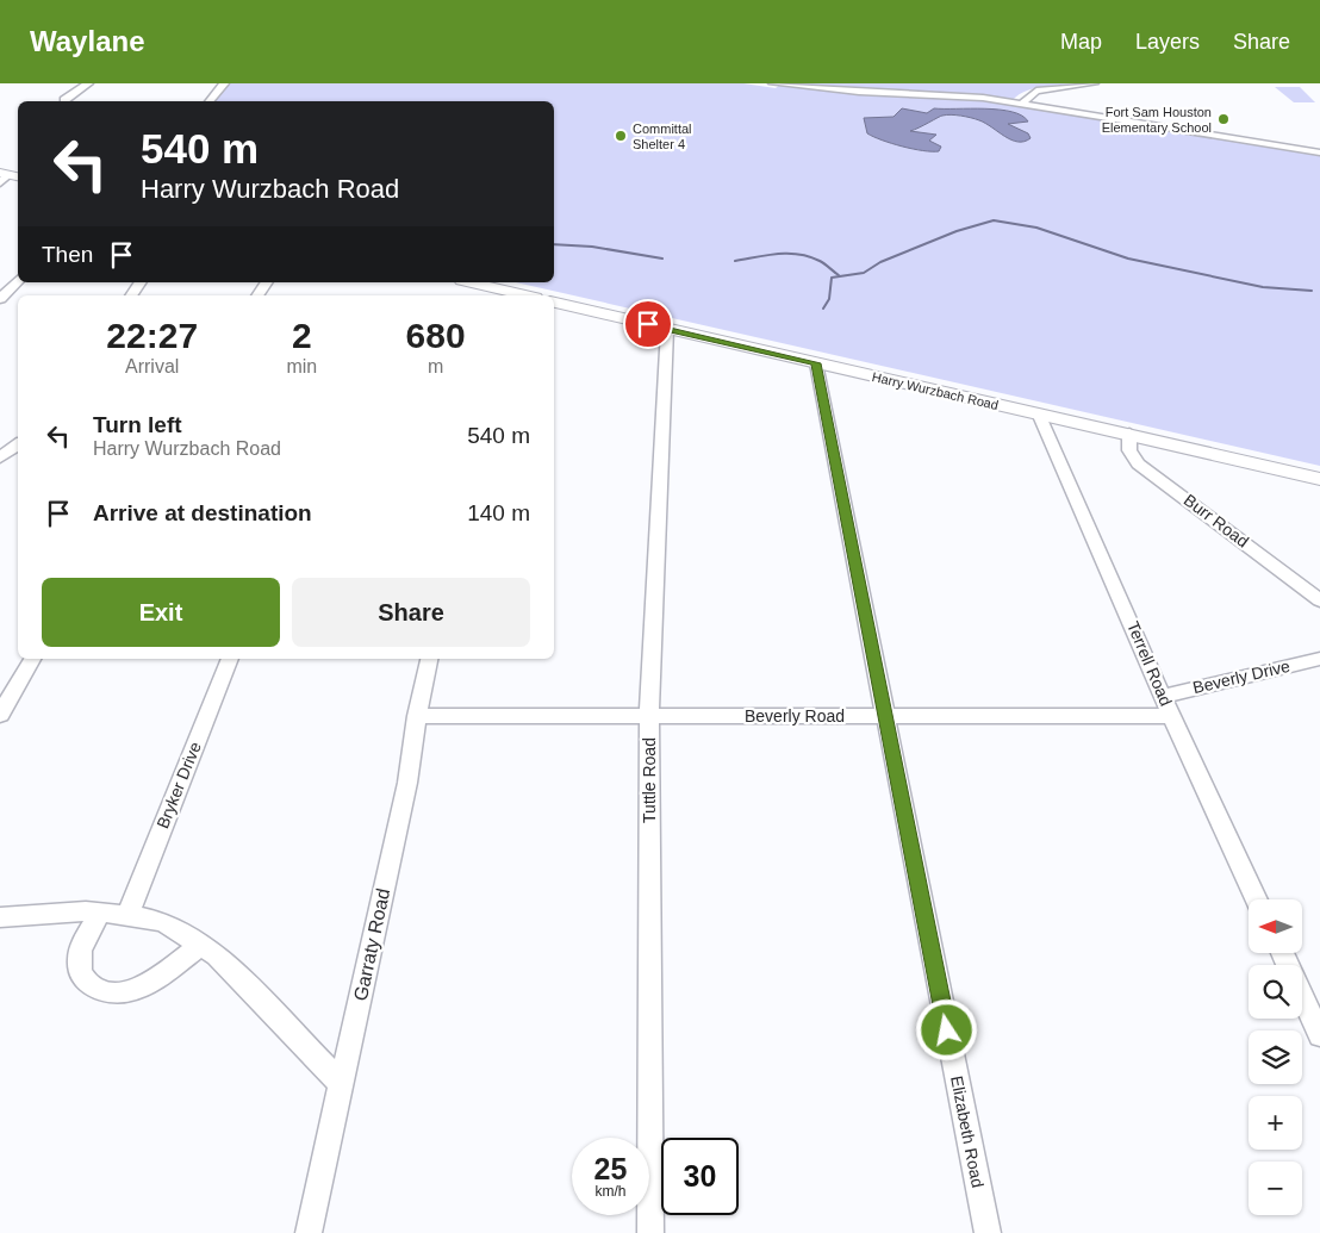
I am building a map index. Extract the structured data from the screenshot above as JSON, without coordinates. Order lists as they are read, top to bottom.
{
  "streets": {
    "main road": ["Harry Wurzbach Road"],
    "street": [
      "Burr Road",
      "Terrell Road",
      "Beverly Drive",
      "Beverly Road",
      "Tuttle Road",
      "Bryker Drive",
      "Garraty Road",
      "Elizabeth Road"
    ]
  },
  "crossings": [
    ["Harry Wurzbach Road", "Burr Road"],
    ["Harry Wurzbach Road", "Terrell Road"],
    ["Harry Wurzbach Road", "Tuttle Road"],
    ["Harry Wurzbach Road", "Elizabeth Road"],
    ["Terrell Road", "Beverly Drive"],
    ["Terrell Road", "Beverly Road"],
    ["Beverly Road", "Tuttle Road"],
    ["Beverly Road", "Garraty Road"],
    ["Beverly Road", "Elizabeth Road"]
  ],
  "places": ["Fort Sam Houston Elementary School", "Committal Shelter 4"],
  "north": "left",
  "page": {
    "header": "Waylane",
    "nav": ["Map", "Layers", "Share"],
    "turn": ["540 m", "Harry Wurzbach Road"],
    "then": "Then",
    "eta": [
      "22:27",
      "Arrival",
      "2",
      "min",
      "680",
      "m"
    ],
    "list": [
      {
        "name": "Turn left",
        "note": "Harry Wurzbach Road",
        "value": "540 m"
      },
      {
        "name": "Arrive at destination",
        "value": "140 m"
      }
    ],
    "buttons": ["Exit", "Share"],
    "map_buttons": ["+", "−"],
    "speed": "25 km/h",
    "limit": "30"
  }
}
